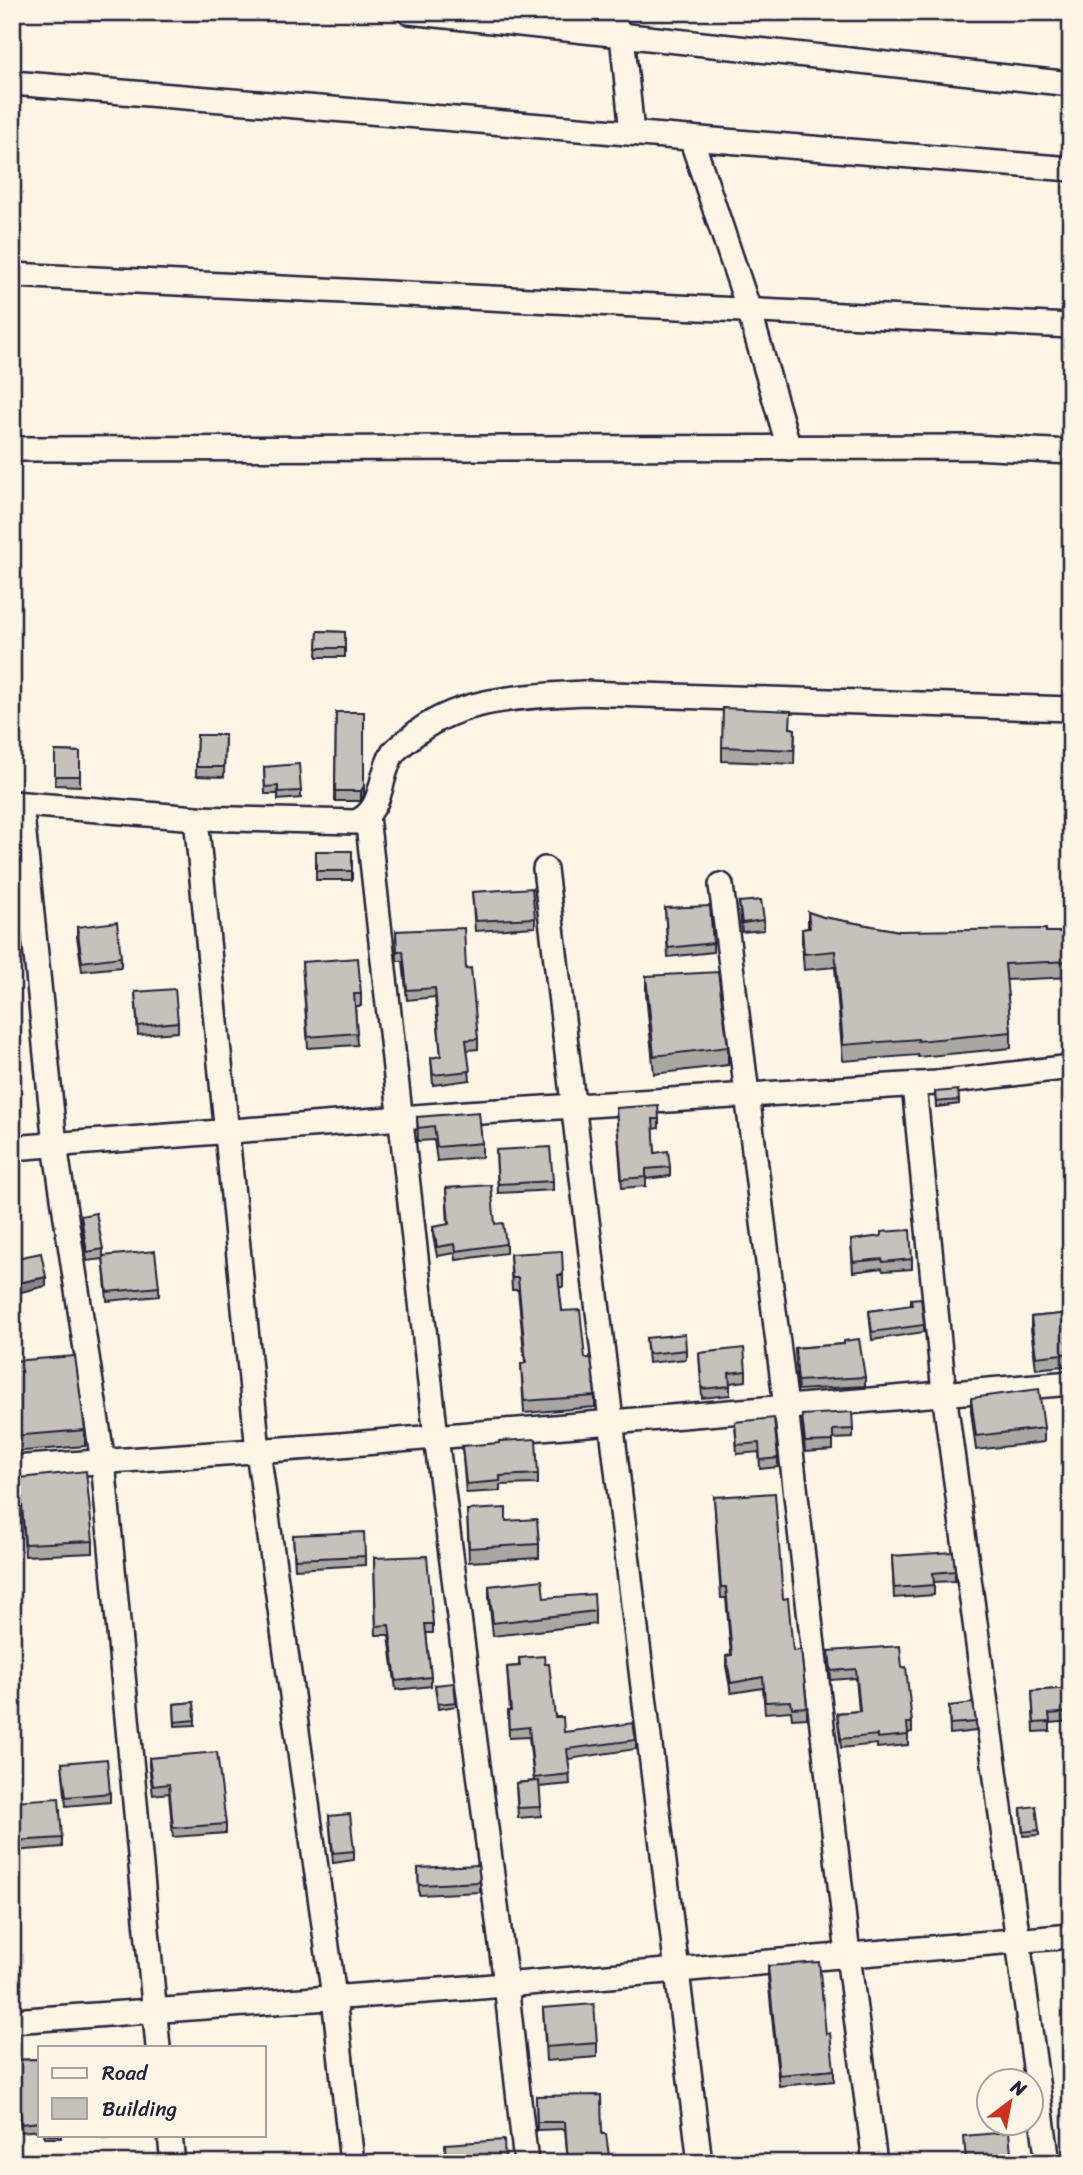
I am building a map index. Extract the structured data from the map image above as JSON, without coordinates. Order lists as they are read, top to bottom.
{
  "legend": ["Road", "Building"],
  "north": "top right"
}
